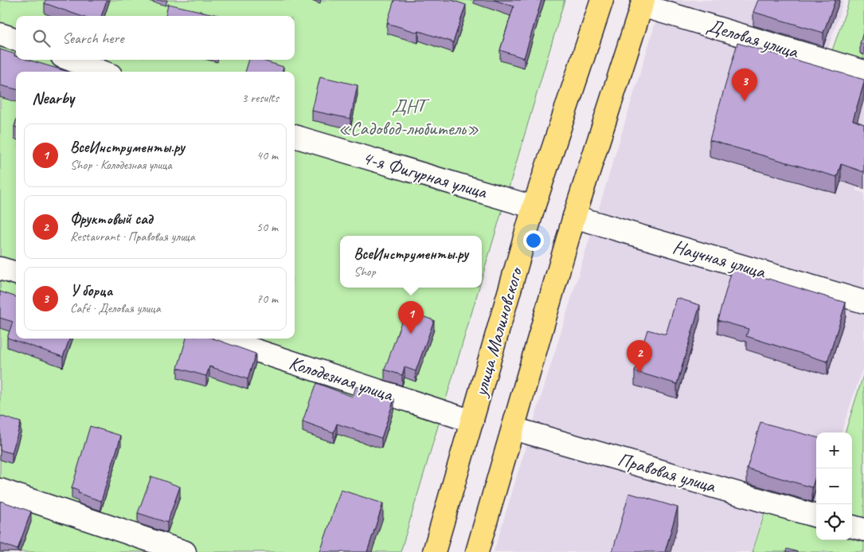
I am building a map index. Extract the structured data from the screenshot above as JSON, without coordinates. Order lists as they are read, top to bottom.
{
  "streets": {
    "highway": ["улица Малиновского"],
    "street": [
      "Деловая улица",
      "4-я Фигурная улица",
      "Научная улица",
      "Колодезная улица",
      "Правовая улица"
    ]
  },
  "crossings": [
    ["4-я Фигурная улица", "улица Малиновского"],
    ["улица Малиновского", "Колодезная улица"]
  ],
  "parks": ["ДНТ «Садовод-любитель»"],
  "page": {
    "search": "Search here",
    "pins": ["3", "1", "2"],
    "heading": ["Nearby", "3 results"],
    "list": [
      {
        "mark": "1",
        "name": "ВсеИнструменты.ру",
        "note": "Shop · Колодезная улица",
        "value": "40 m"
      },
      {
        "mark": "2",
        "name": "Фруктовый сад",
        "note": "Restaurant · Правовая улица",
        "value": "50 m"
      },
      {
        "mark": "3",
        "name": "У борца",
        "note": "Café · Деловая улица",
        "value": "70 m"
      }
    ],
    "popup": ["ВсеИнструменты.ру", "Shop"],
    "map_buttons": ["+", "−"]
  }
}
